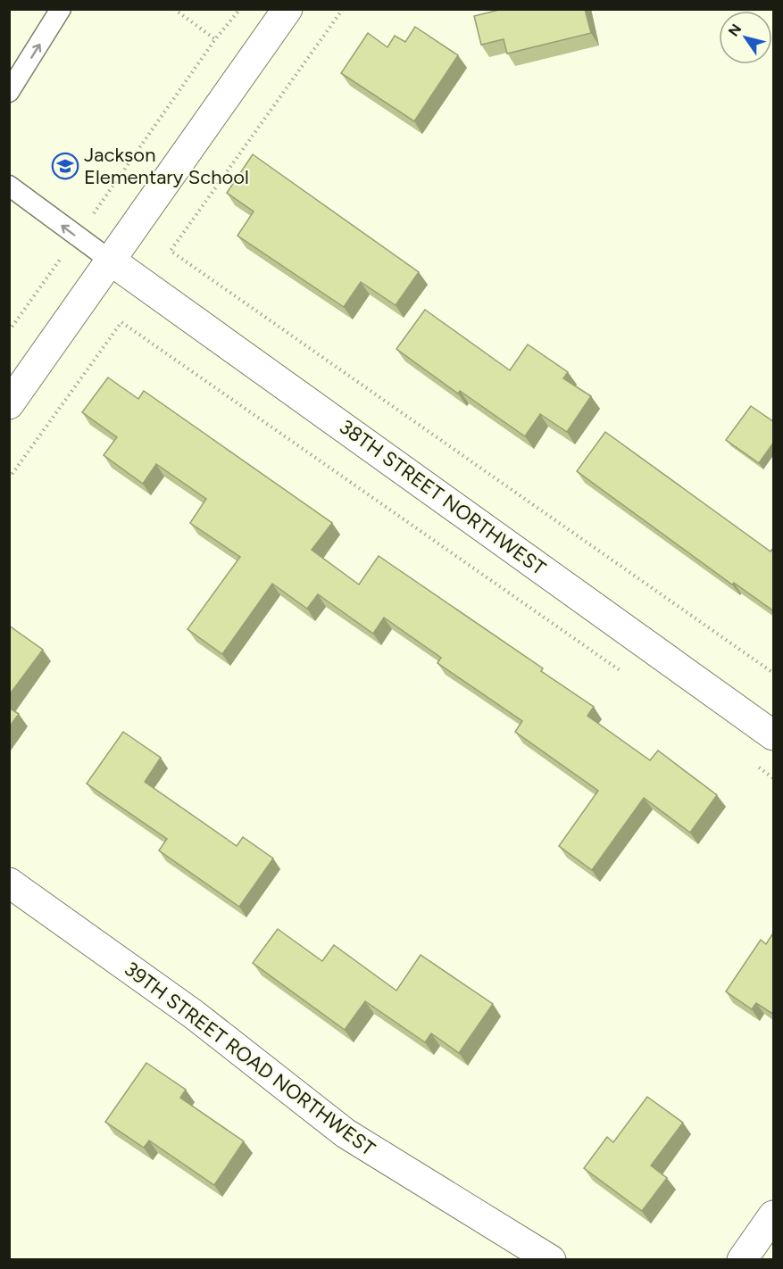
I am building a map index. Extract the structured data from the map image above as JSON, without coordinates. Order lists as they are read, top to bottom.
{
  "streets": {
    "street": ["38TH STREET NORTHWEST", "39TH STREET ROAD NORTHWEST"]
  },
  "places": {
    "school or university": ["Jackson Elementary School"]
  },
  "north": "top left"
}
